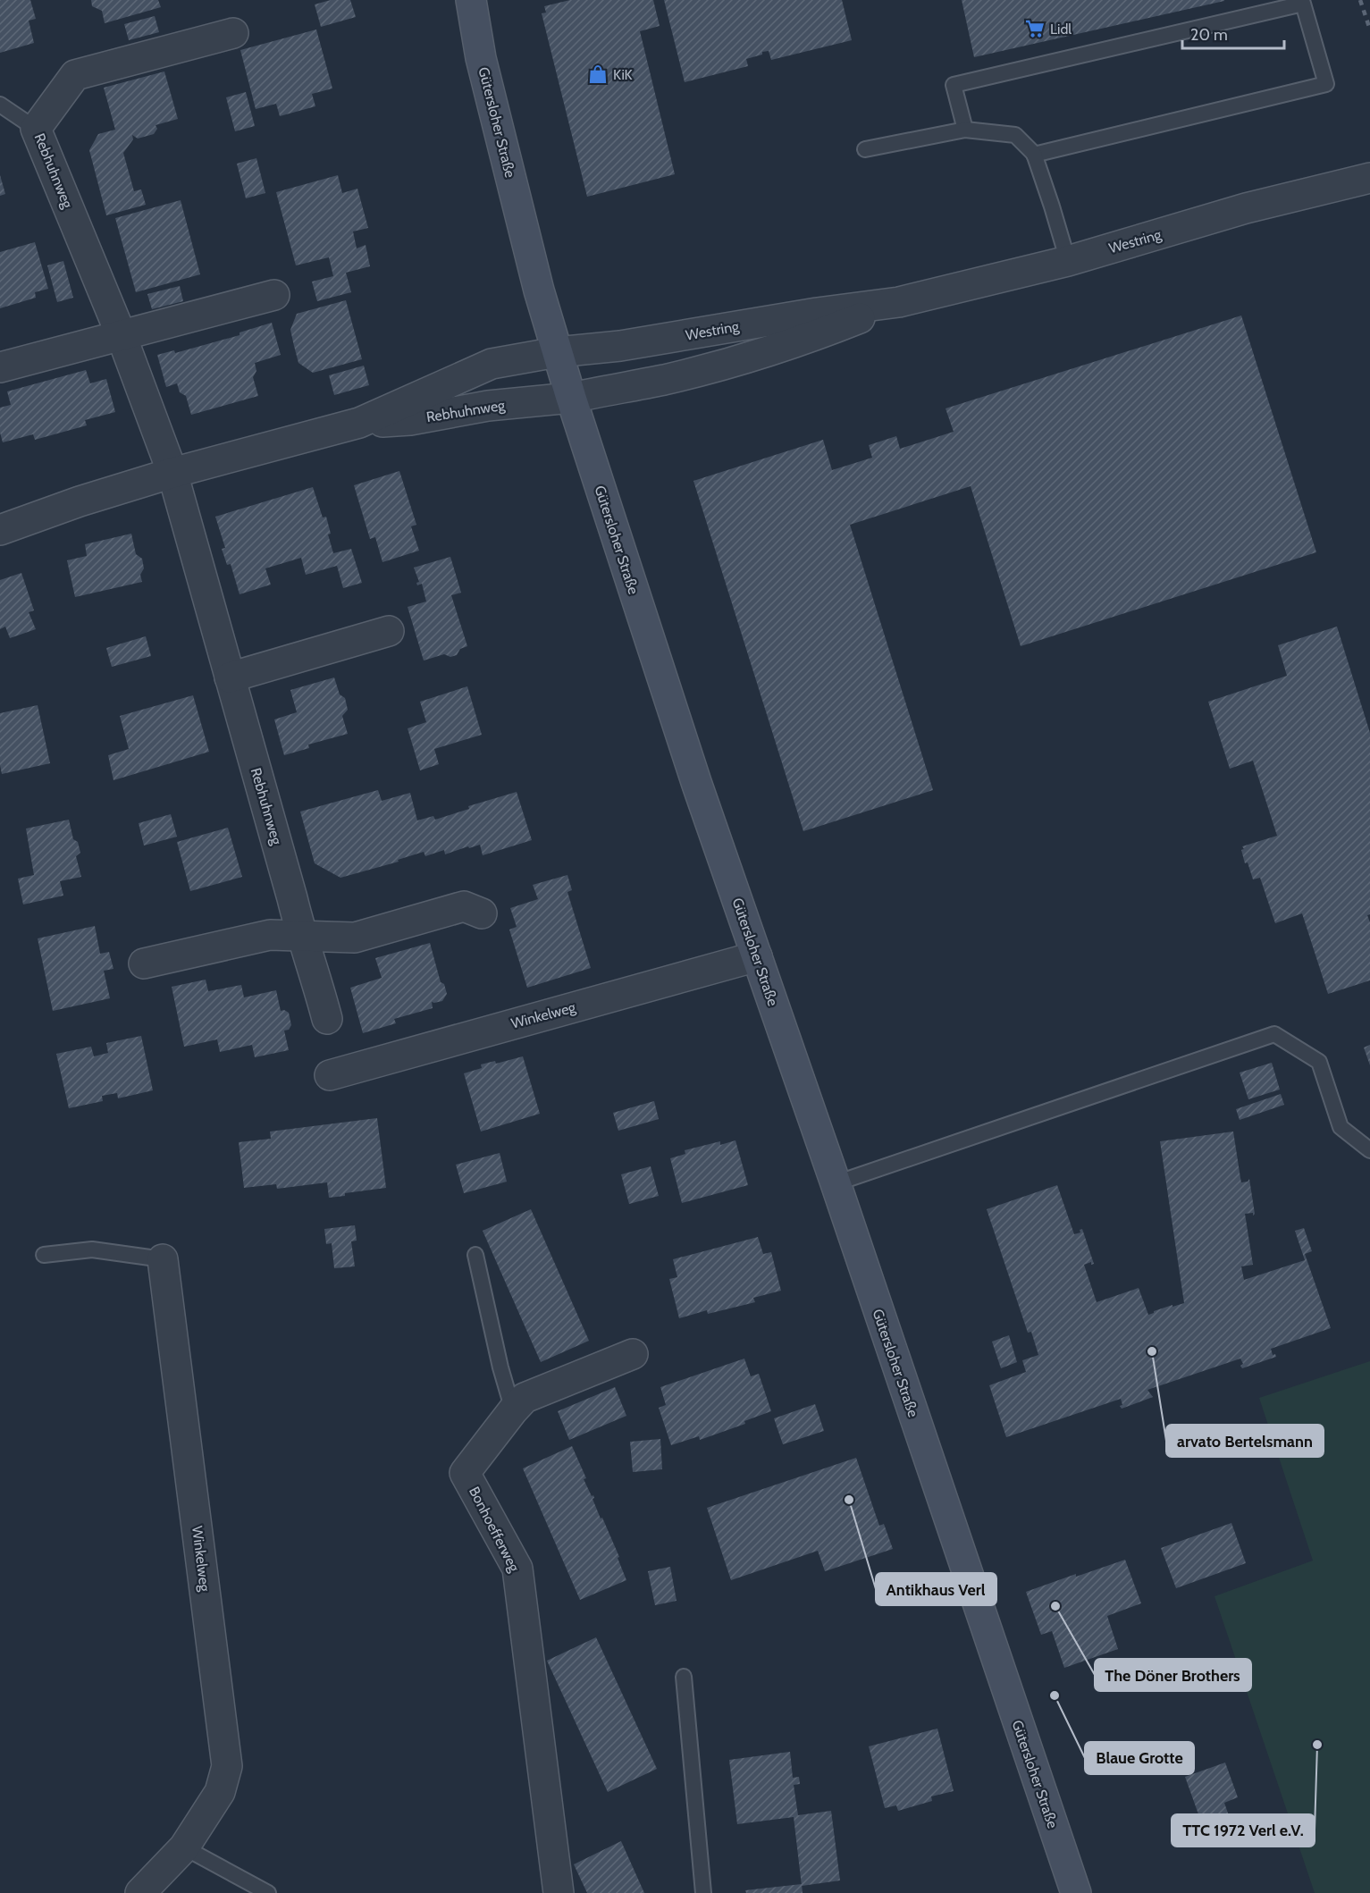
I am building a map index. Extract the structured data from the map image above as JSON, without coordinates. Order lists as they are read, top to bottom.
{
  "streets": {
    "main road": ["Gütersloher Straße"],
    "street": [
      "Rebhuhnweg",
      "Westring",
      "Winkelweg",
      "Bonhoefferweg"
    ]
  },
  "crossings": [
    ["Gütersloher Straße", "Rebhuhnweg"],
    ["Gütersloher Straße", "Westring"],
    ["Gütersloher Straße", "Winkelweg"],
    ["Rebhuhnweg", "Westring"]
  ],
  "places": {
    "supermarket": ["Lidl"],
    "shop": ["KiK"],
    "other": [
      "arvato Bertelsmann",
      "Antikhaus Verl",
      "The Döner Brothers",
      "Blaue Grotte",
      "TTC 1972 Verl e.V."
    ]
  },
  "scale_bar": "20 m"
}
